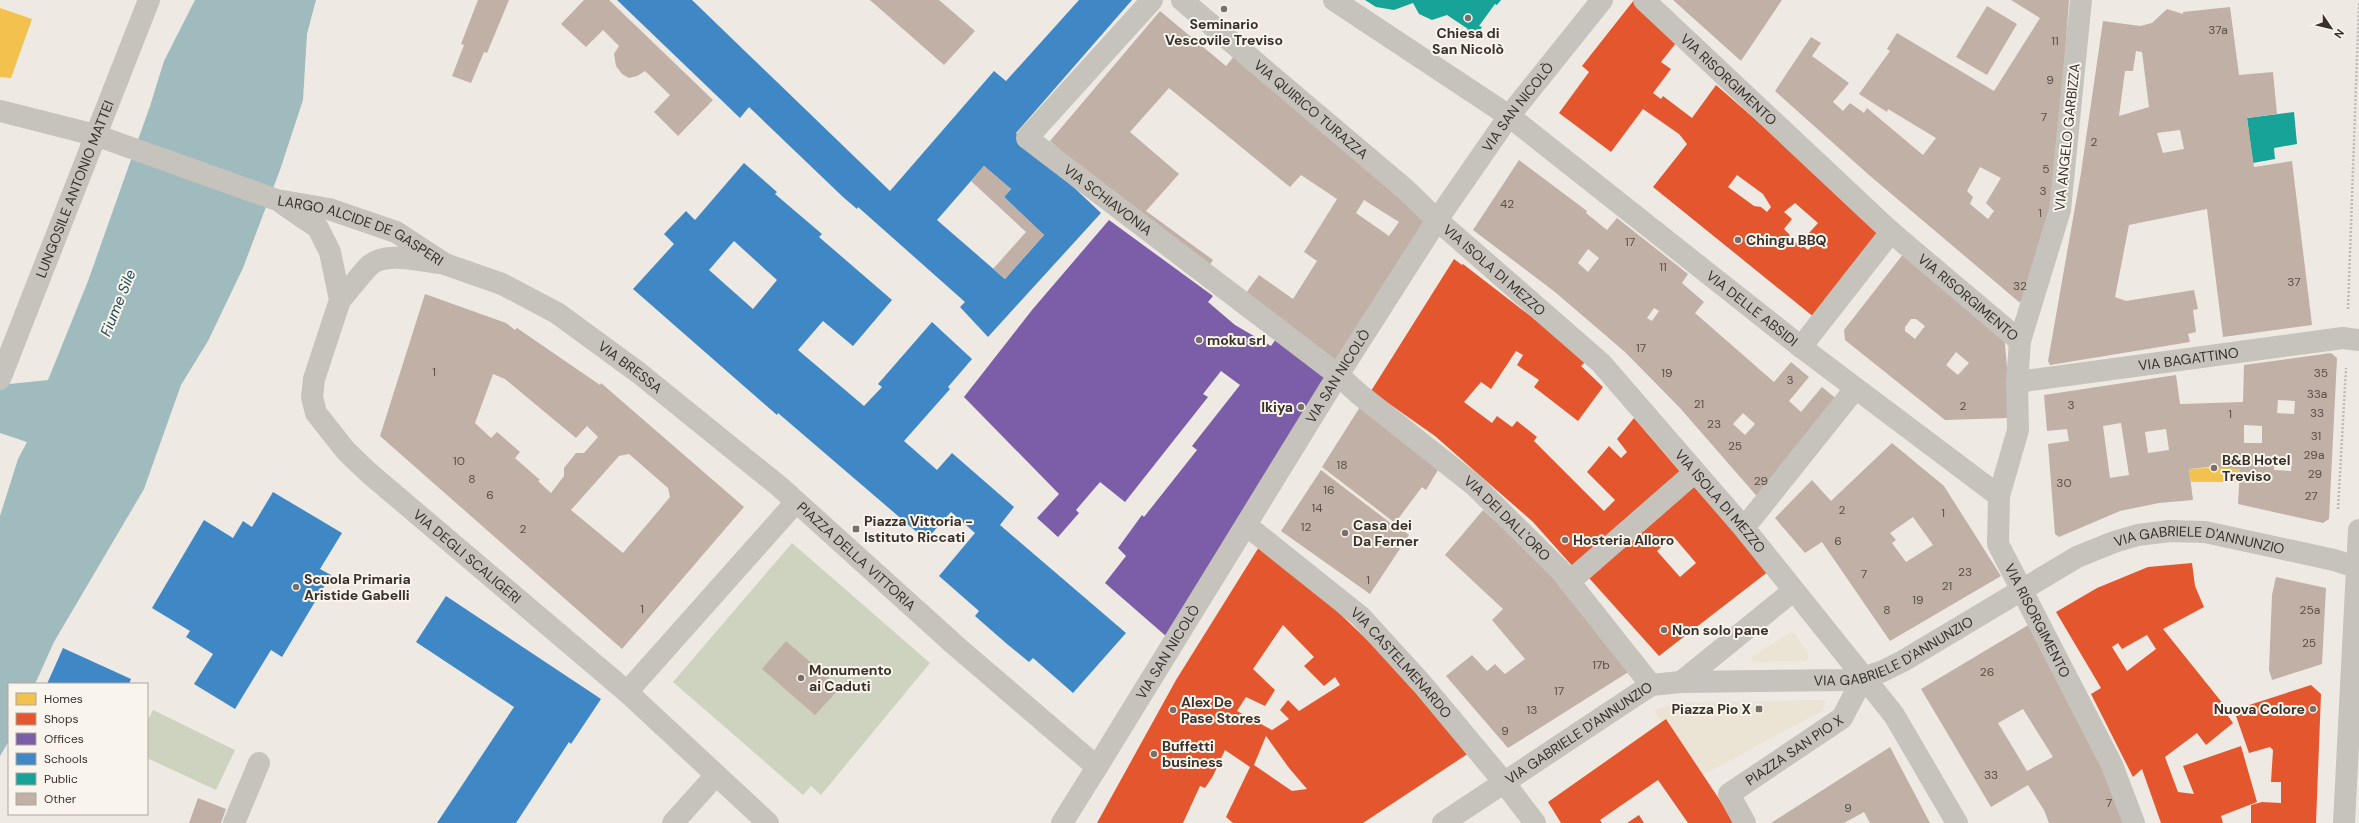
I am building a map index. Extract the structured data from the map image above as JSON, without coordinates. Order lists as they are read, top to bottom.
{
  "streets": {
    "street": [
      "VIA RISORGIMENTO",
      "VIA SAN NICOLÒ",
      "VIA QUIRICO TURAZZA",
      "VIA ANGELO GARBIZZA",
      "LUNGOSILE ANTONIO MATTEI",
      "VIA SCHIAVONIA",
      "LARGO ALCIDE DE GASPERI",
      "VIA ISOLA DI MEZZO",
      "VIA DELLE ABSIDI",
      "VIA BAGATTINO",
      "VIA BRESSA",
      "VIA DEI DALL'ORO",
      "VIA GABRIELE D'ANNUNZIO",
      "VIA DEGLI SCALIGERI",
      "PIAZZA DELLA VITTORIA",
      "VIA CASTELMENARDO",
      "PIAZZA SAN PIO X"
    ]
  },
  "crossings": [
    ["VIA RISORGIMENTO", "VIA ANGELO GARBIZZA"],
    ["VIA RISORGIMENTO", "VIA DELLE ABSIDI"],
    ["VIA RISORGIMENTO", "VIA BAGATTINO"],
    ["VIA RISORGIMENTO", "VIA GABRIELE D'ANNUNZIO"],
    ["VIA SAN NICOLÒ", "VIA QUIRICO TURAZZA"],
    ["VIA SAN NICOLÒ", "VIA SCHIAVONIA"],
    ["VIA SAN NICOLÒ", "VIA ISOLA DI MEZZO"],
    ["VIA SAN NICOLÒ", "VIA DELLE ABSIDI"],
    ["VIA SAN NICOLÒ", "VIA DEI DALL'ORO"],
    ["VIA SAN NICOLÒ", "PIAZZA DELLA VITTORIA"],
    ["VIA SAN NICOLÒ", "VIA CASTELMENARDO"],
    ["VIA QUIRICO TURAZZA", "VIA ISOLA DI MEZZO"],
    ["VIA SCHIAVONIA", "VIA DEI DALL'ORO"],
    ["LARGO ALCIDE DE GASPERI", "VIA BRESSA"],
    ["LARGO ALCIDE DE GASPERI", "VIA DEGLI SCALIGERI"],
    ["VIA ISOLA DI MEZZO", "VIA GABRIELE D'ANNUNZIO"],
    ["VIA ISOLA DI MEZZO", "PIAZZA SAN PIO X"],
    ["VIA BRESSA", "PIAZZA DELLA VITTORIA"],
    ["VIA DEI DALL'ORO", "VIA GABRIELE D'ANNUNZIO"],
    ["VIA GABRIELE D'ANNUNZIO", "VIA CASTELMENARDO"],
    ["VIA GABRIELE D'ANNUNZIO", "PIAZZA SAN PIO X"],
    ["VIA DEGLI SCALIGERI", "PIAZZA DELLA VITTORIA"]
  ],
  "water": ["Fiume Sile"],
  "places": {
    "other": [
      "Seminario Vescovile Treviso",
      "Chiesa di San Nicolò",
      "Chingu BBQ",
      "moku srl",
      "Ikiya",
      "B&B Hotel Treviso",
      "Casa dei Da Ferner",
      "Hosteria Alloro",
      "Scuola Primaria Aristide Gabelli",
      "Non solo pane",
      "Monumento ai Caduti",
      "Nuova Colore",
      "Alex De Pase Stores",
      "Buffetti business"
    ],
    "transit": ["Piazza Vittoria - Istituto Riccati", "Piazza Pio X"]
  },
  "house_numbers": [
    "37a",
    "11",
    "9",
    "7",
    "2",
    "5",
    "3",
    "42",
    "1",
    "17",
    "11",
    "37",
    "32",
    "17",
    "1",
    "19",
    "35",
    "3",
    "33a",
    "21",
    "3",
    "2",
    "33",
    "1",
    "23",
    "31",
    "25",
    "29a",
    "10",
    "18",
    "29",
    "8",
    "29",
    "30",
    "16",
    "6",
    "27",
    "14",
    "2",
    "1",
    "12",
    "2",
    "6",
    "23",
    "7",
    "1",
    "21",
    "19",
    "1",
    "8",
    "25a",
    "25",
    "17b",
    "26",
    "17",
    "13",
    "9",
    "33",
    "7",
    "9"
  ],
  "legend": [
    "Homes",
    "Shops",
    "Offices",
    "Schools",
    "Public",
    "Other"
  ],
  "north": "bottom right"
}
